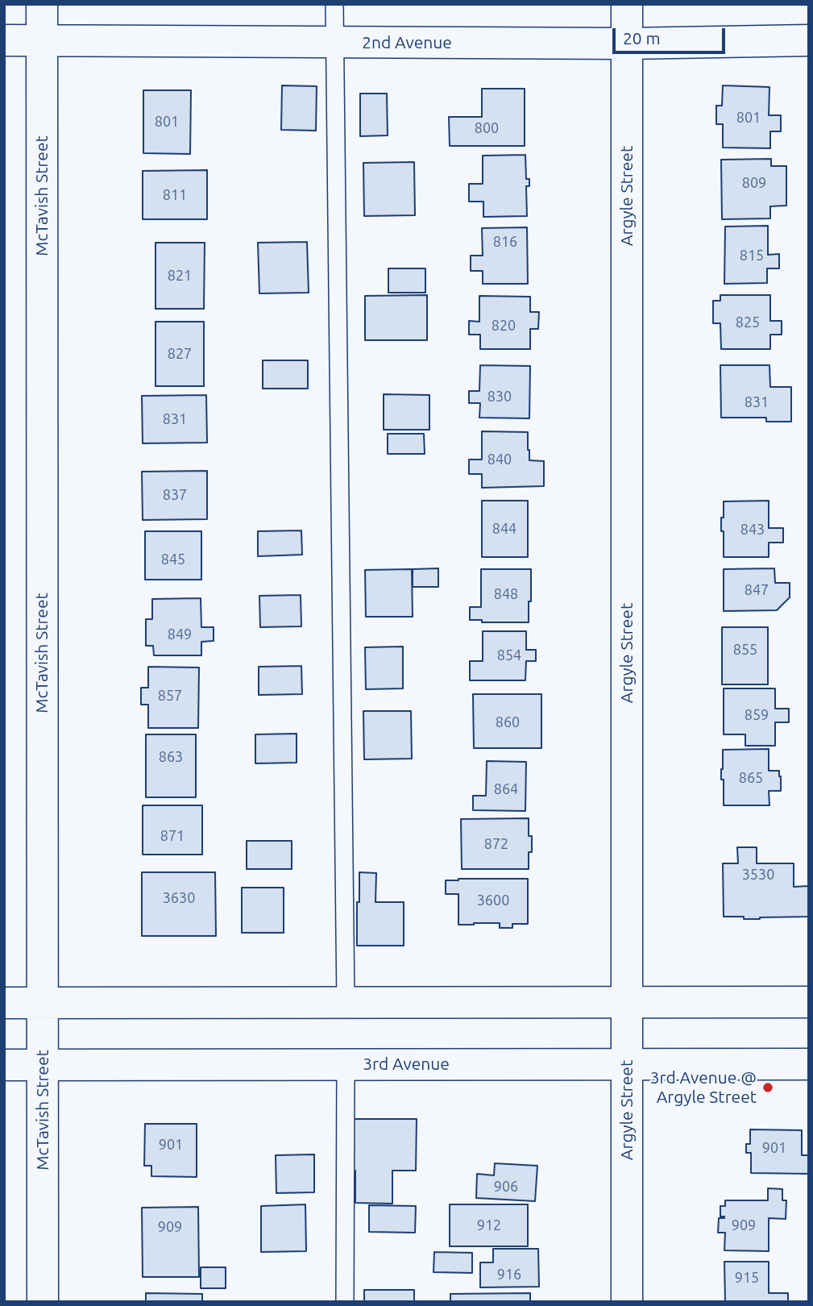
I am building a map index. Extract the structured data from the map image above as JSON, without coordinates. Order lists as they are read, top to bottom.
{
  "streets": {
    "street": [
      "2nd Avenue",
      "McTavish Street",
      "Argyle Street",
      "3rd Avenue"
    ]
  },
  "crossings": [
    ["2nd Avenue", "McTavish Street"],
    ["2nd Avenue", "Argyle Street"],
    ["McTavish Street", "3rd Avenue"],
    ["Argyle Street", "3rd Avenue"]
  ],
  "places": ["3rd Avenue @ Argyle Street"],
  "house_numbers": [
    "801",
    "801",
    "800",
    "809",
    "811",
    "816",
    "815",
    "821",
    "825",
    "820",
    "827",
    "830",
    "831",
    "831",
    "840",
    "837",
    "844",
    "843",
    "845",
    "847",
    "848",
    "849",
    "855",
    "854",
    "857",
    "859",
    "860",
    "863",
    "865",
    "864",
    "871",
    "872",
    "3530",
    "3630",
    "3600",
    "901",
    "901",
    "906",
    "912",
    "909",
    "909",
    "916",
    "915"
  ],
  "scale_bar": "20 m"
}
